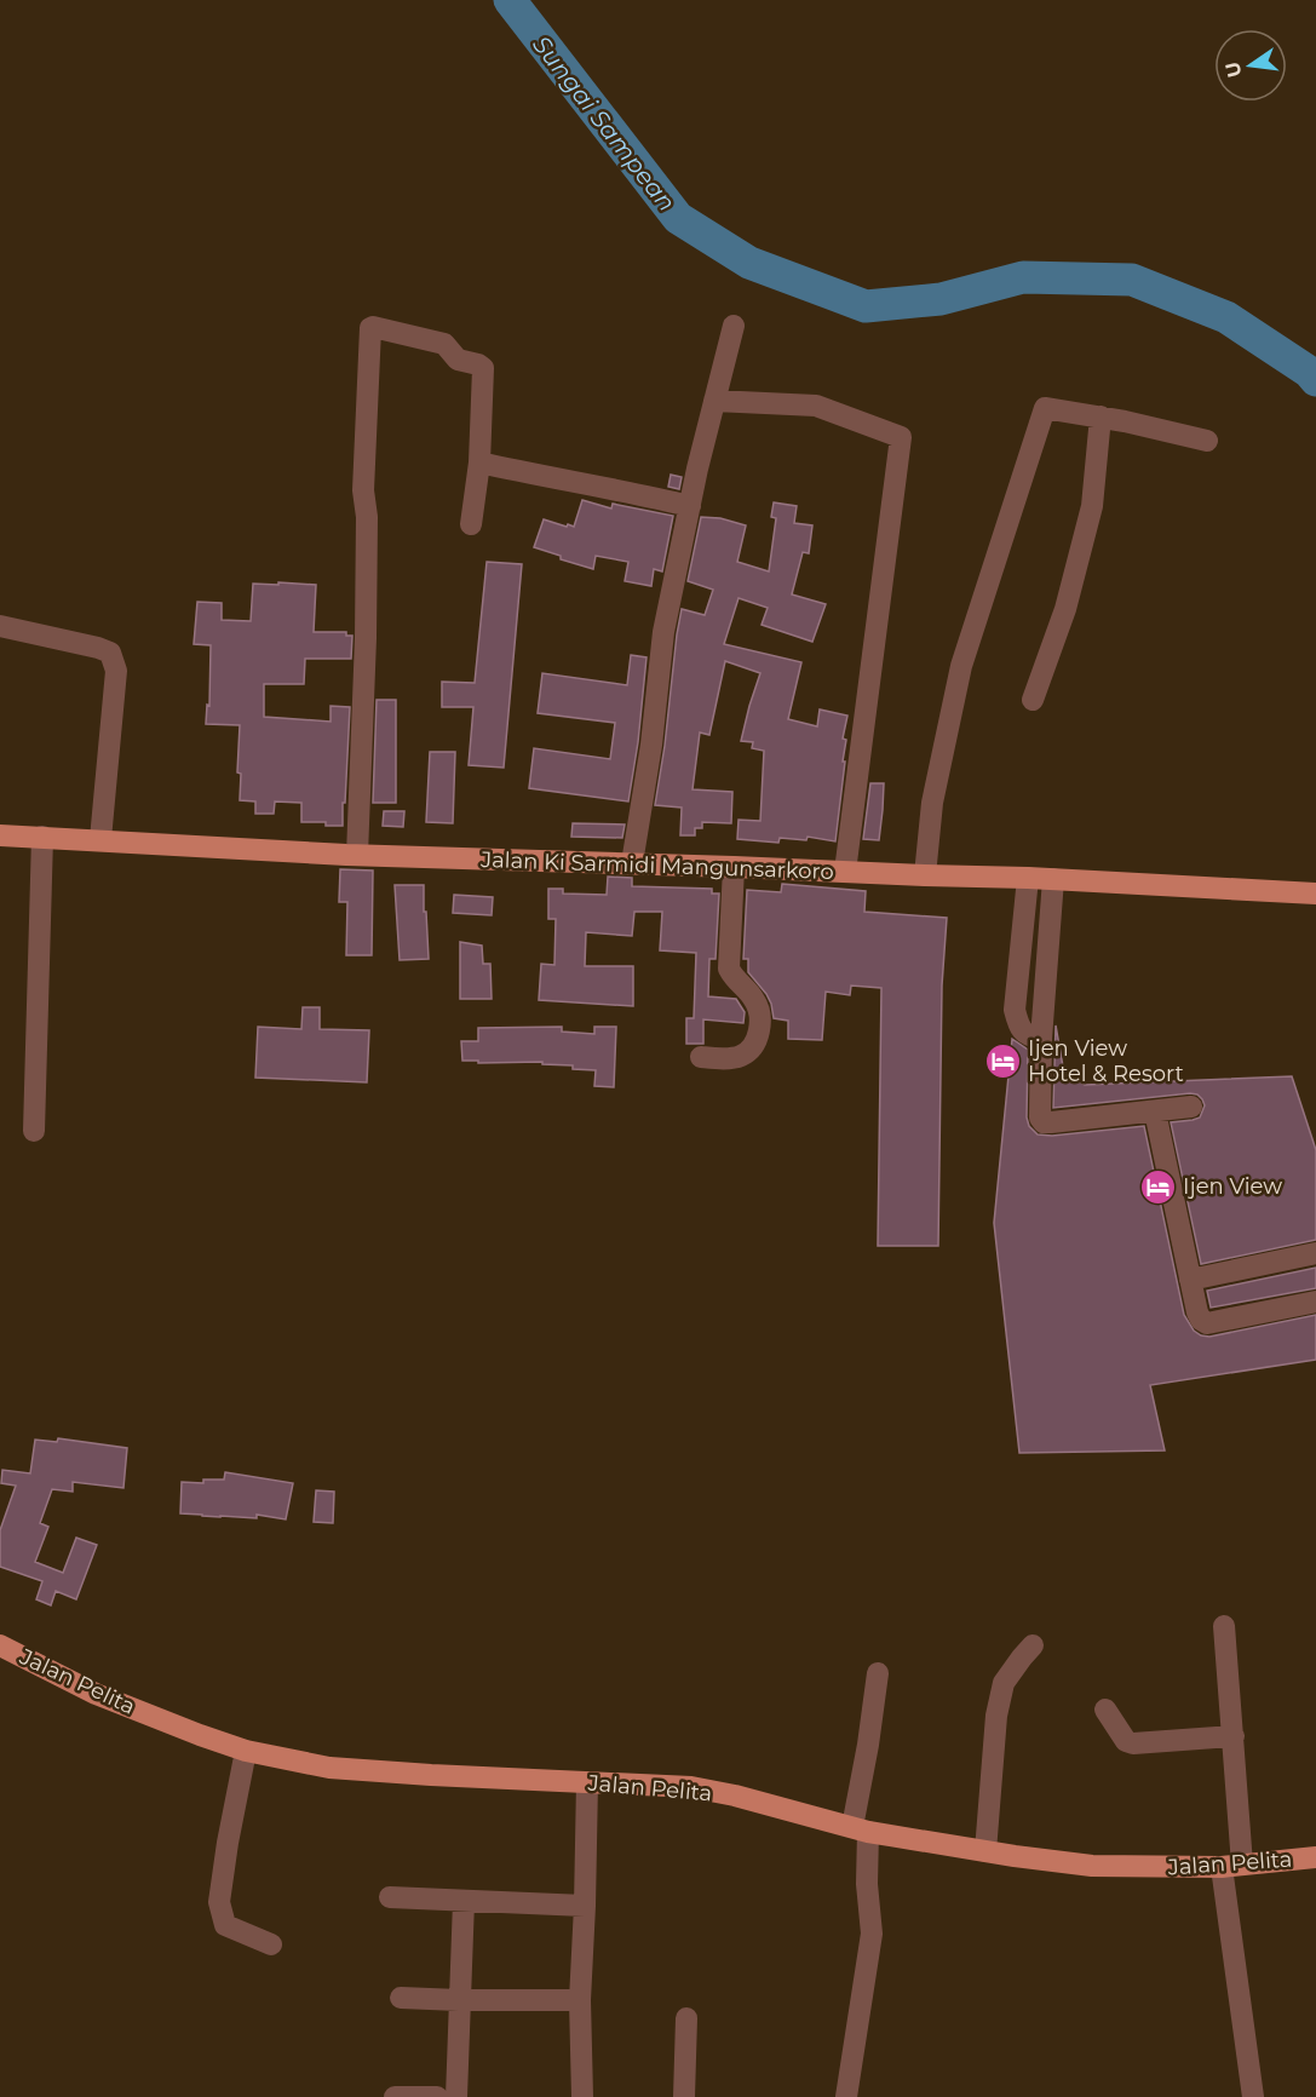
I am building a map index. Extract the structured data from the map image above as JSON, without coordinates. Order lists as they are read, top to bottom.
{
  "streets": {
    "main road": ["Jalan Ki Sarmidi Mangunsarkoro", "Jalan Pelita"]
  },
  "water": ["Sungai Sampean"],
  "places": {
    "hotel": ["Ijen View Hotel & Resort", "Ijen View"]
  },
  "north": "left"
}
